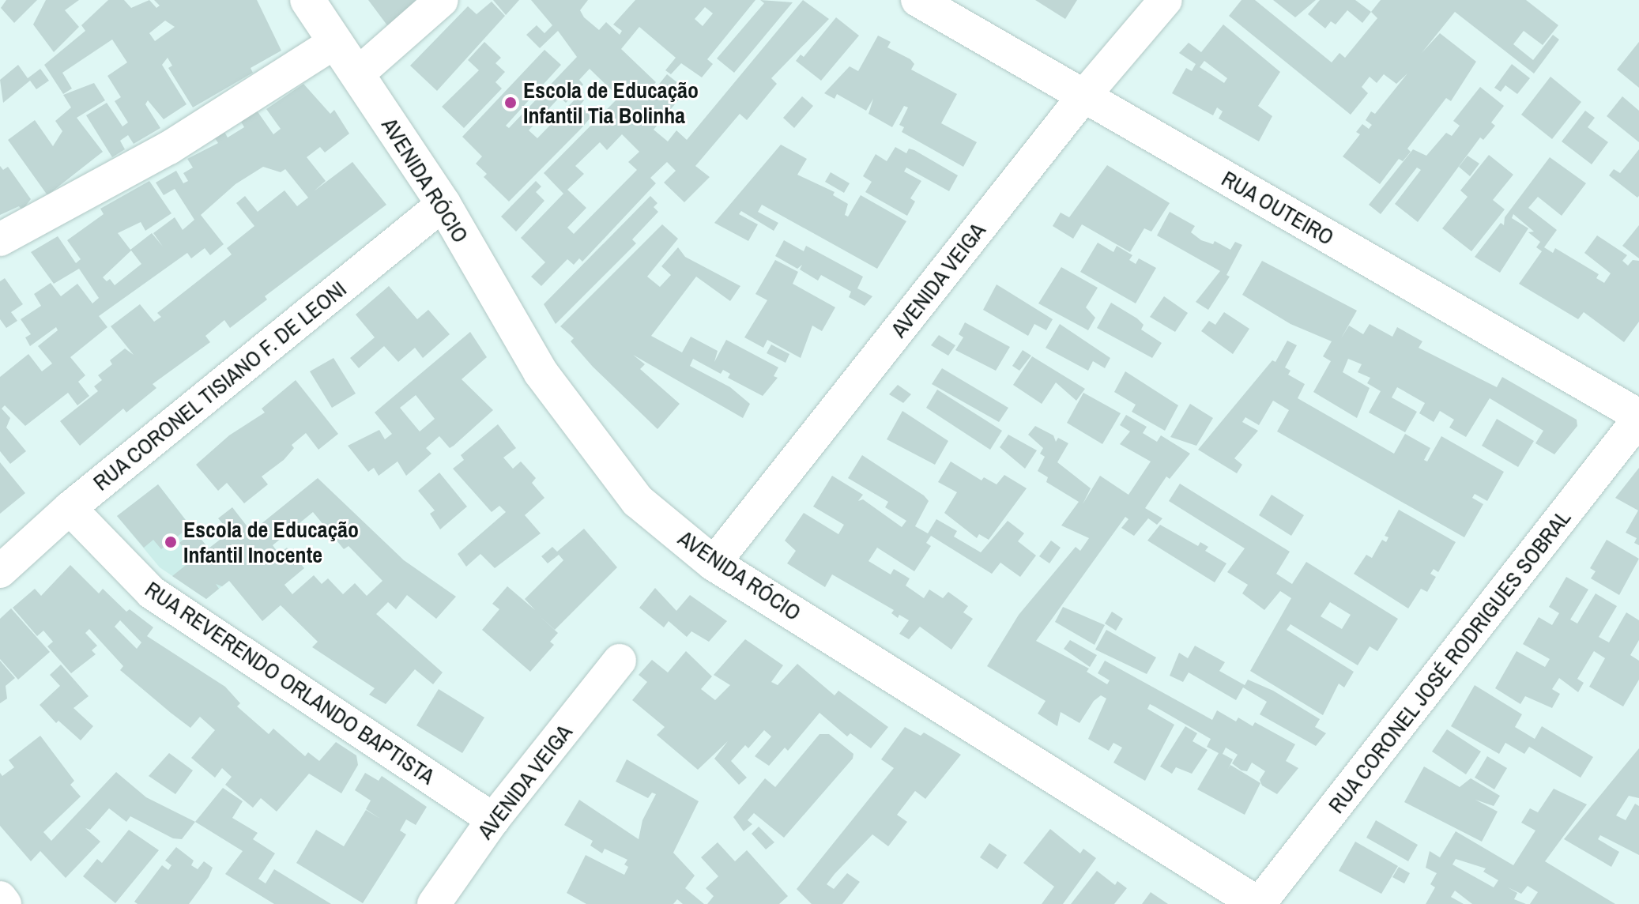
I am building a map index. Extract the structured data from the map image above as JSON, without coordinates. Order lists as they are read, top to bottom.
{
  "streets": {
    "street": [
      "AVENIDA RÓCIO",
      "RUA OUTEIRO",
      "AVENIDA VEIGA",
      "RUA CORONEL TISIANO F. DE LEONI",
      "RUA CORONEL JOSÉ RODRIGUES SOBRAL",
      "RUA REVERENDO ORLANDO BAPTISTA"
    ]
  },
  "crossings": [
    ["AVENIDA RÓCIO", "AVENIDA VEIGA"],
    ["AVENIDA RÓCIO", "RUA CORONEL TISIANO F. DE LEONI"],
    ["AVENIDA RÓCIO", "RUA CORONEL JOSÉ RODRIGUES SOBRAL"],
    ["RUA OUTEIRO", "AVENIDA VEIGA"],
    ["RUA OUTEIRO", "RUA CORONEL JOSÉ RODRIGUES SOBRAL"],
    ["AVENIDA VEIGA", "RUA REVERENDO ORLANDO BAPTISTA"],
    ["RUA CORONEL TISIANO F. DE LEONI", "RUA REVERENDO ORLANDO BAPTISTA"]
  ],
  "places": ["Escola de Educação Infantil Tia Bolinha", "Escola de Educação Infantil Inocente"]
}
